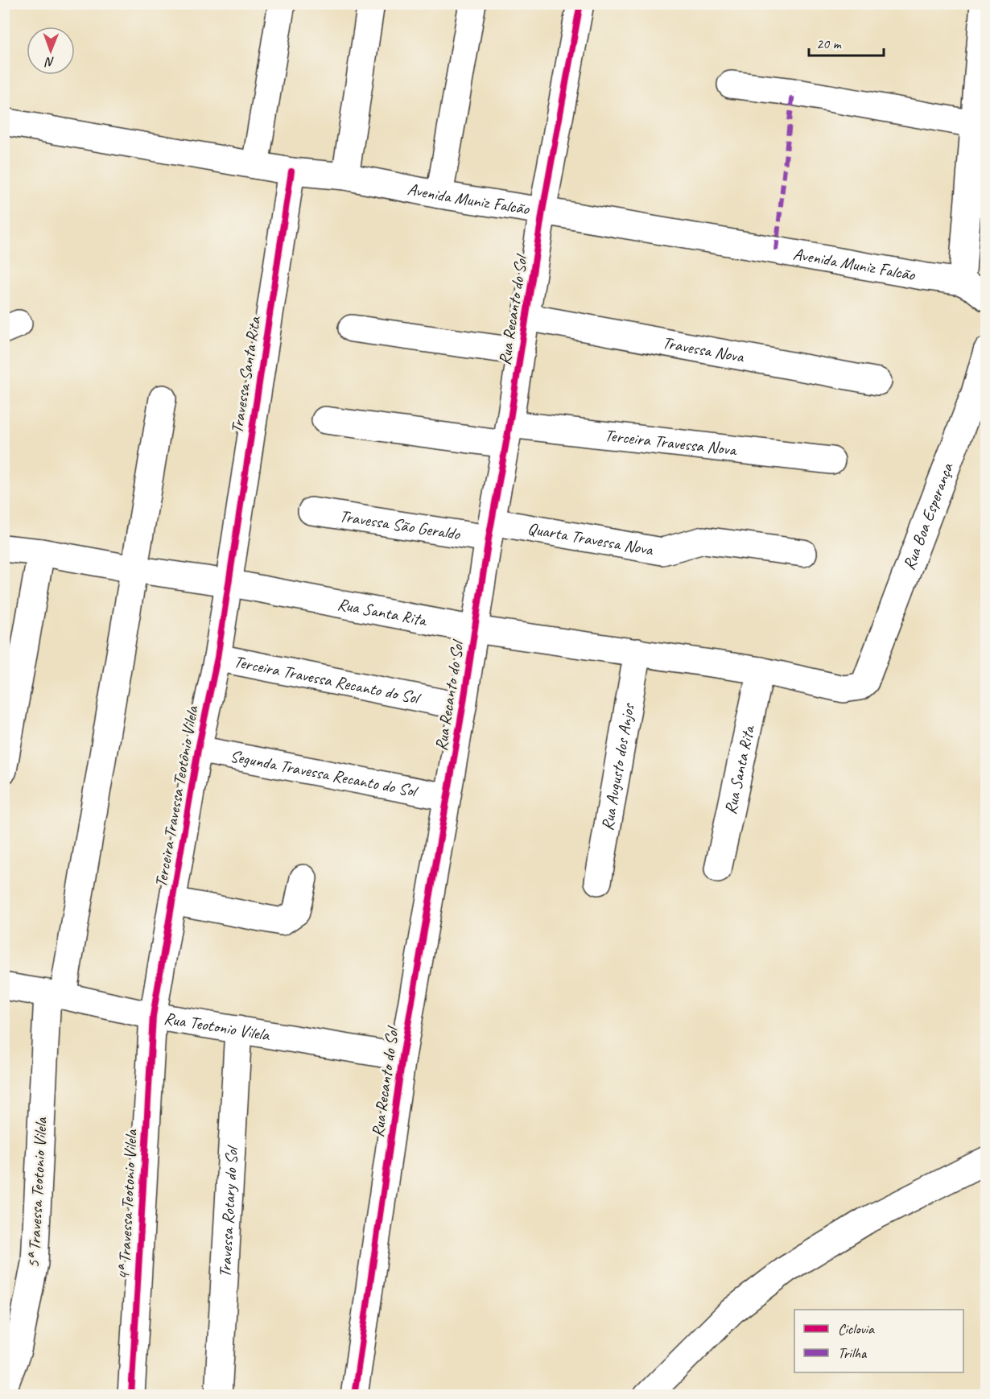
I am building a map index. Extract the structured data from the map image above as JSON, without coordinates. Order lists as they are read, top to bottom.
{
  "streets": {
    "street": [
      "Avenida Muniz Falcão",
      "Rua Recanto do Sol",
      "Travessa Nova",
      "Travessa Santa Rita",
      "Terceira Travessa Nova",
      "Rua Boa Esperança",
      "Travessa São Geraldo",
      "Quarta Travessa Nova",
      "Rua Santa Rita",
      "Terceira Travessa Recanto do Sol",
      "Rua Augusto dos Anjos",
      "Segunda Travessa Recanto do Sol",
      "Terceira Travessa Teotônio Vilela",
      "Rua Teotonio Vilela",
      "5ª Travessa Teotonio Vilela",
      "4ª Travessa Teotonio Vilela",
      "Travessa Rotary do Sol"
    ]
  },
  "crossings": [
    ["Avenida Muniz Falcão", "Rua Recanto do Sol"],
    ["Avenida Muniz Falcão", "Travessa Santa Rita"],
    ["Rua Recanto do Sol", "Travessa Nova"],
    ["Rua Recanto do Sol", "Terceira Travessa Nova"],
    ["Rua Recanto do Sol", "Travessa São Geraldo"],
    ["Rua Recanto do Sol", "Quarta Travessa Nova"],
    ["Rua Recanto do Sol", "Rua Santa Rita"],
    ["Rua Recanto do Sol", "Terceira Travessa Recanto do Sol"],
    ["Rua Recanto do Sol", "Segunda Travessa Recanto do Sol"],
    ["Rua Recanto do Sol", "Rua Teotonio Vilela"],
    ["Travessa Santa Rita", "Rua Santa Rita"],
    ["Travessa Santa Rita", "Terceira Travessa Teotônio Vilela"],
    ["Rua Boa Esperança", "Rua Santa Rita"],
    ["Travessa São Geraldo", "Quarta Travessa Nova"],
    ["Rua Santa Rita", "Rua Augusto dos Anjos"],
    ["Rua Santa Rita", "Terceira Travessa Teotônio Vilela"],
    ["Terceira Travessa Recanto do Sol", "Terceira Travessa Teotônio Vilela"],
    ["Segunda Travessa Recanto do Sol", "Terceira Travessa Teotônio Vilela"],
    ["Terceira Travessa Teotônio Vilela", "Rua Teotonio Vilela"],
    ["Terceira Travessa Teotônio Vilela", "4ª Travessa Teotonio Vilela"],
    ["Rua Teotonio Vilela", "5ª Travessa Teotonio Vilela"],
    ["Rua Teotonio Vilela", "4ª Travessa Teotonio Vilela"],
    ["Rua Teotonio Vilela", "Travessa Rotary do Sol"]
  ],
  "legend": ["Ciclovia", "Trilha"],
  "scale_bar": "20 m",
  "north": "bottom"
}
